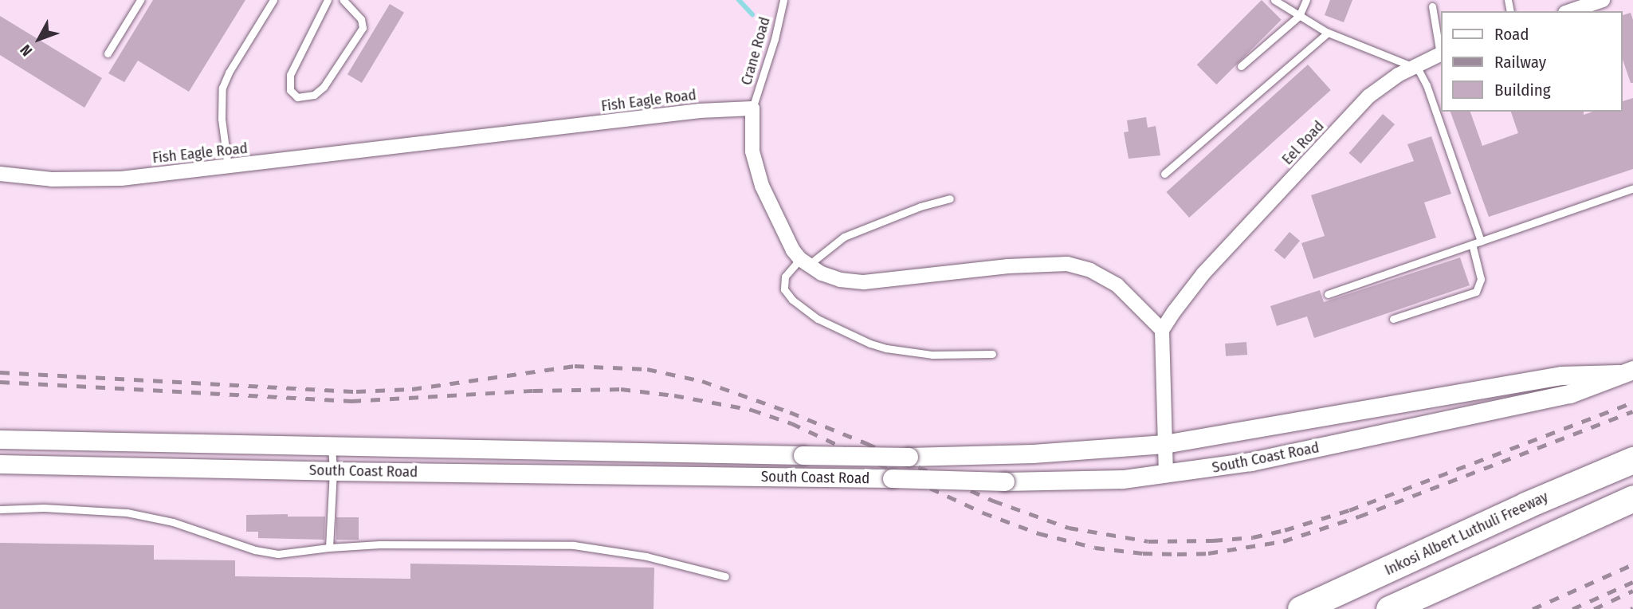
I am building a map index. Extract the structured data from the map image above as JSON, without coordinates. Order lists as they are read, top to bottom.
{
  "streets": {
    "highway": ["Inkosi Albert Luthuli Freeway"],
    "street": ["Fish Eagle Road", "Eel Road", "South Coast Road"],
    "lane": ["Crane Road"]
  },
  "crossings": [
    ["Crane Road", "Fish Eagle Road"]
  ],
  "legend": ["Road", "Railway", "Building"],
  "north": "bottom left"
}
